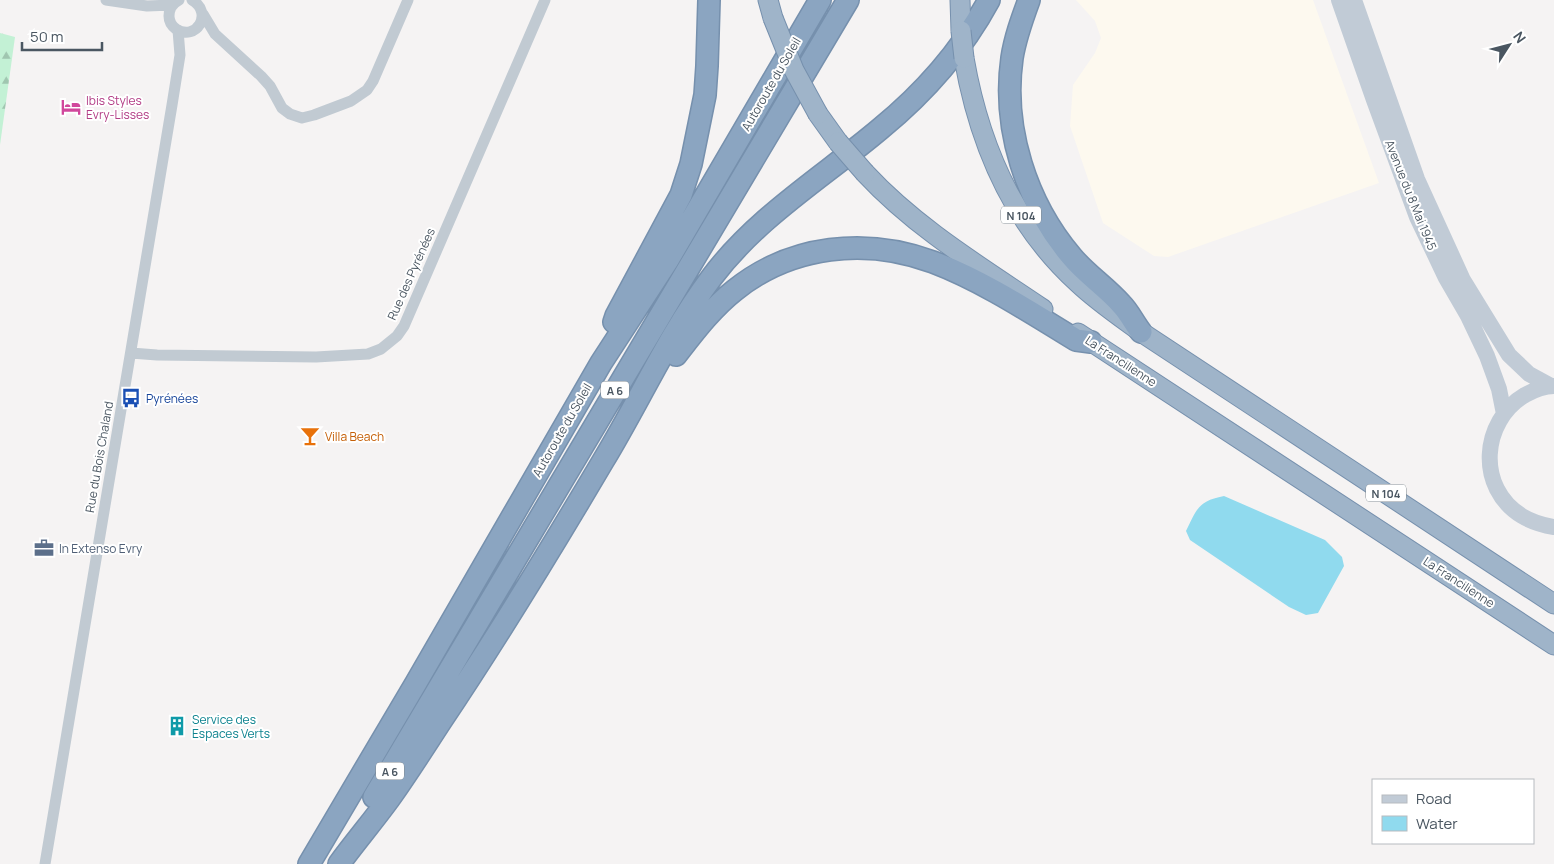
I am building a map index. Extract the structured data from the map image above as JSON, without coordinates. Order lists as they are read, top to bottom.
{
  "streets": {
    "highway": [
      "Autoroute du Soleil",
      "N 104",
      "La Francilienne",
      "A 6"
    ],
    "main road": ["Avenue du 8 Mai 1945"],
    "street": ["Rue des Pyrénées", "Rue du Bois Chaland"]
  },
  "crossings": [
    ["Rue des Pyrénées", "Rue du Bois Chaland"]
  ],
  "places": {
    "hotel": ["Ibis Styles Evry-Lisses"],
    "bus stop": ["Pyrénées"],
    "bar": ["Villa Beach"],
    "office": ["In Extenso Evry"],
    "building": ["Service des Espaces Verts"]
  },
  "legend": ["Road", "Water"],
  "scale_bar": "50 m",
  "north": "top right"
}
